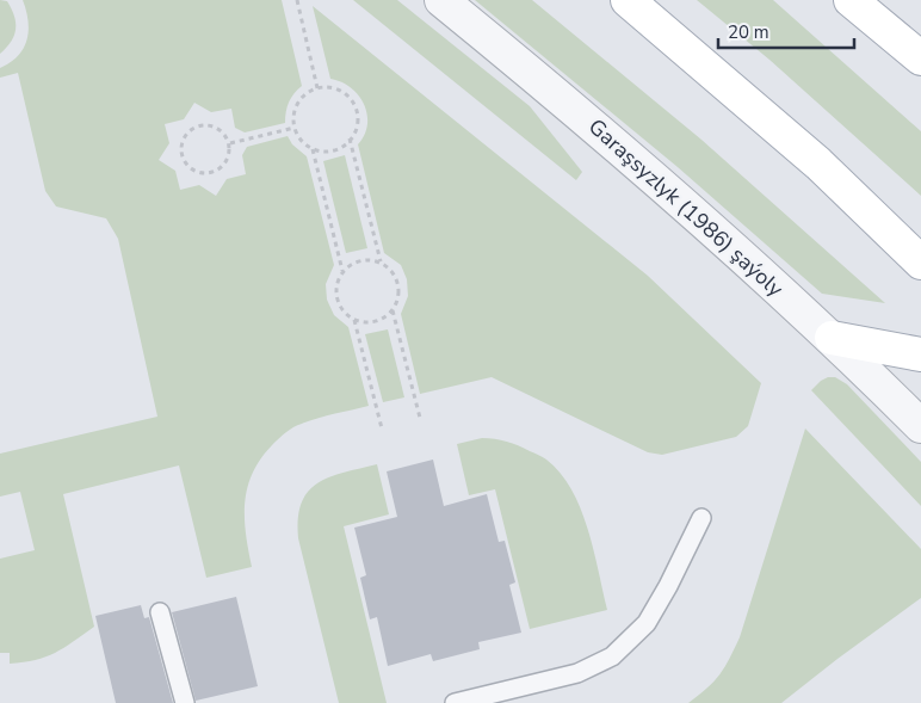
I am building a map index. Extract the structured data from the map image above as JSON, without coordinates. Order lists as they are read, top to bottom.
{
  "streets": {
    "street": ["Garaşsyzlyk (1986) şaýoly"]
  },
  "scale_bar": "20 m"
}
